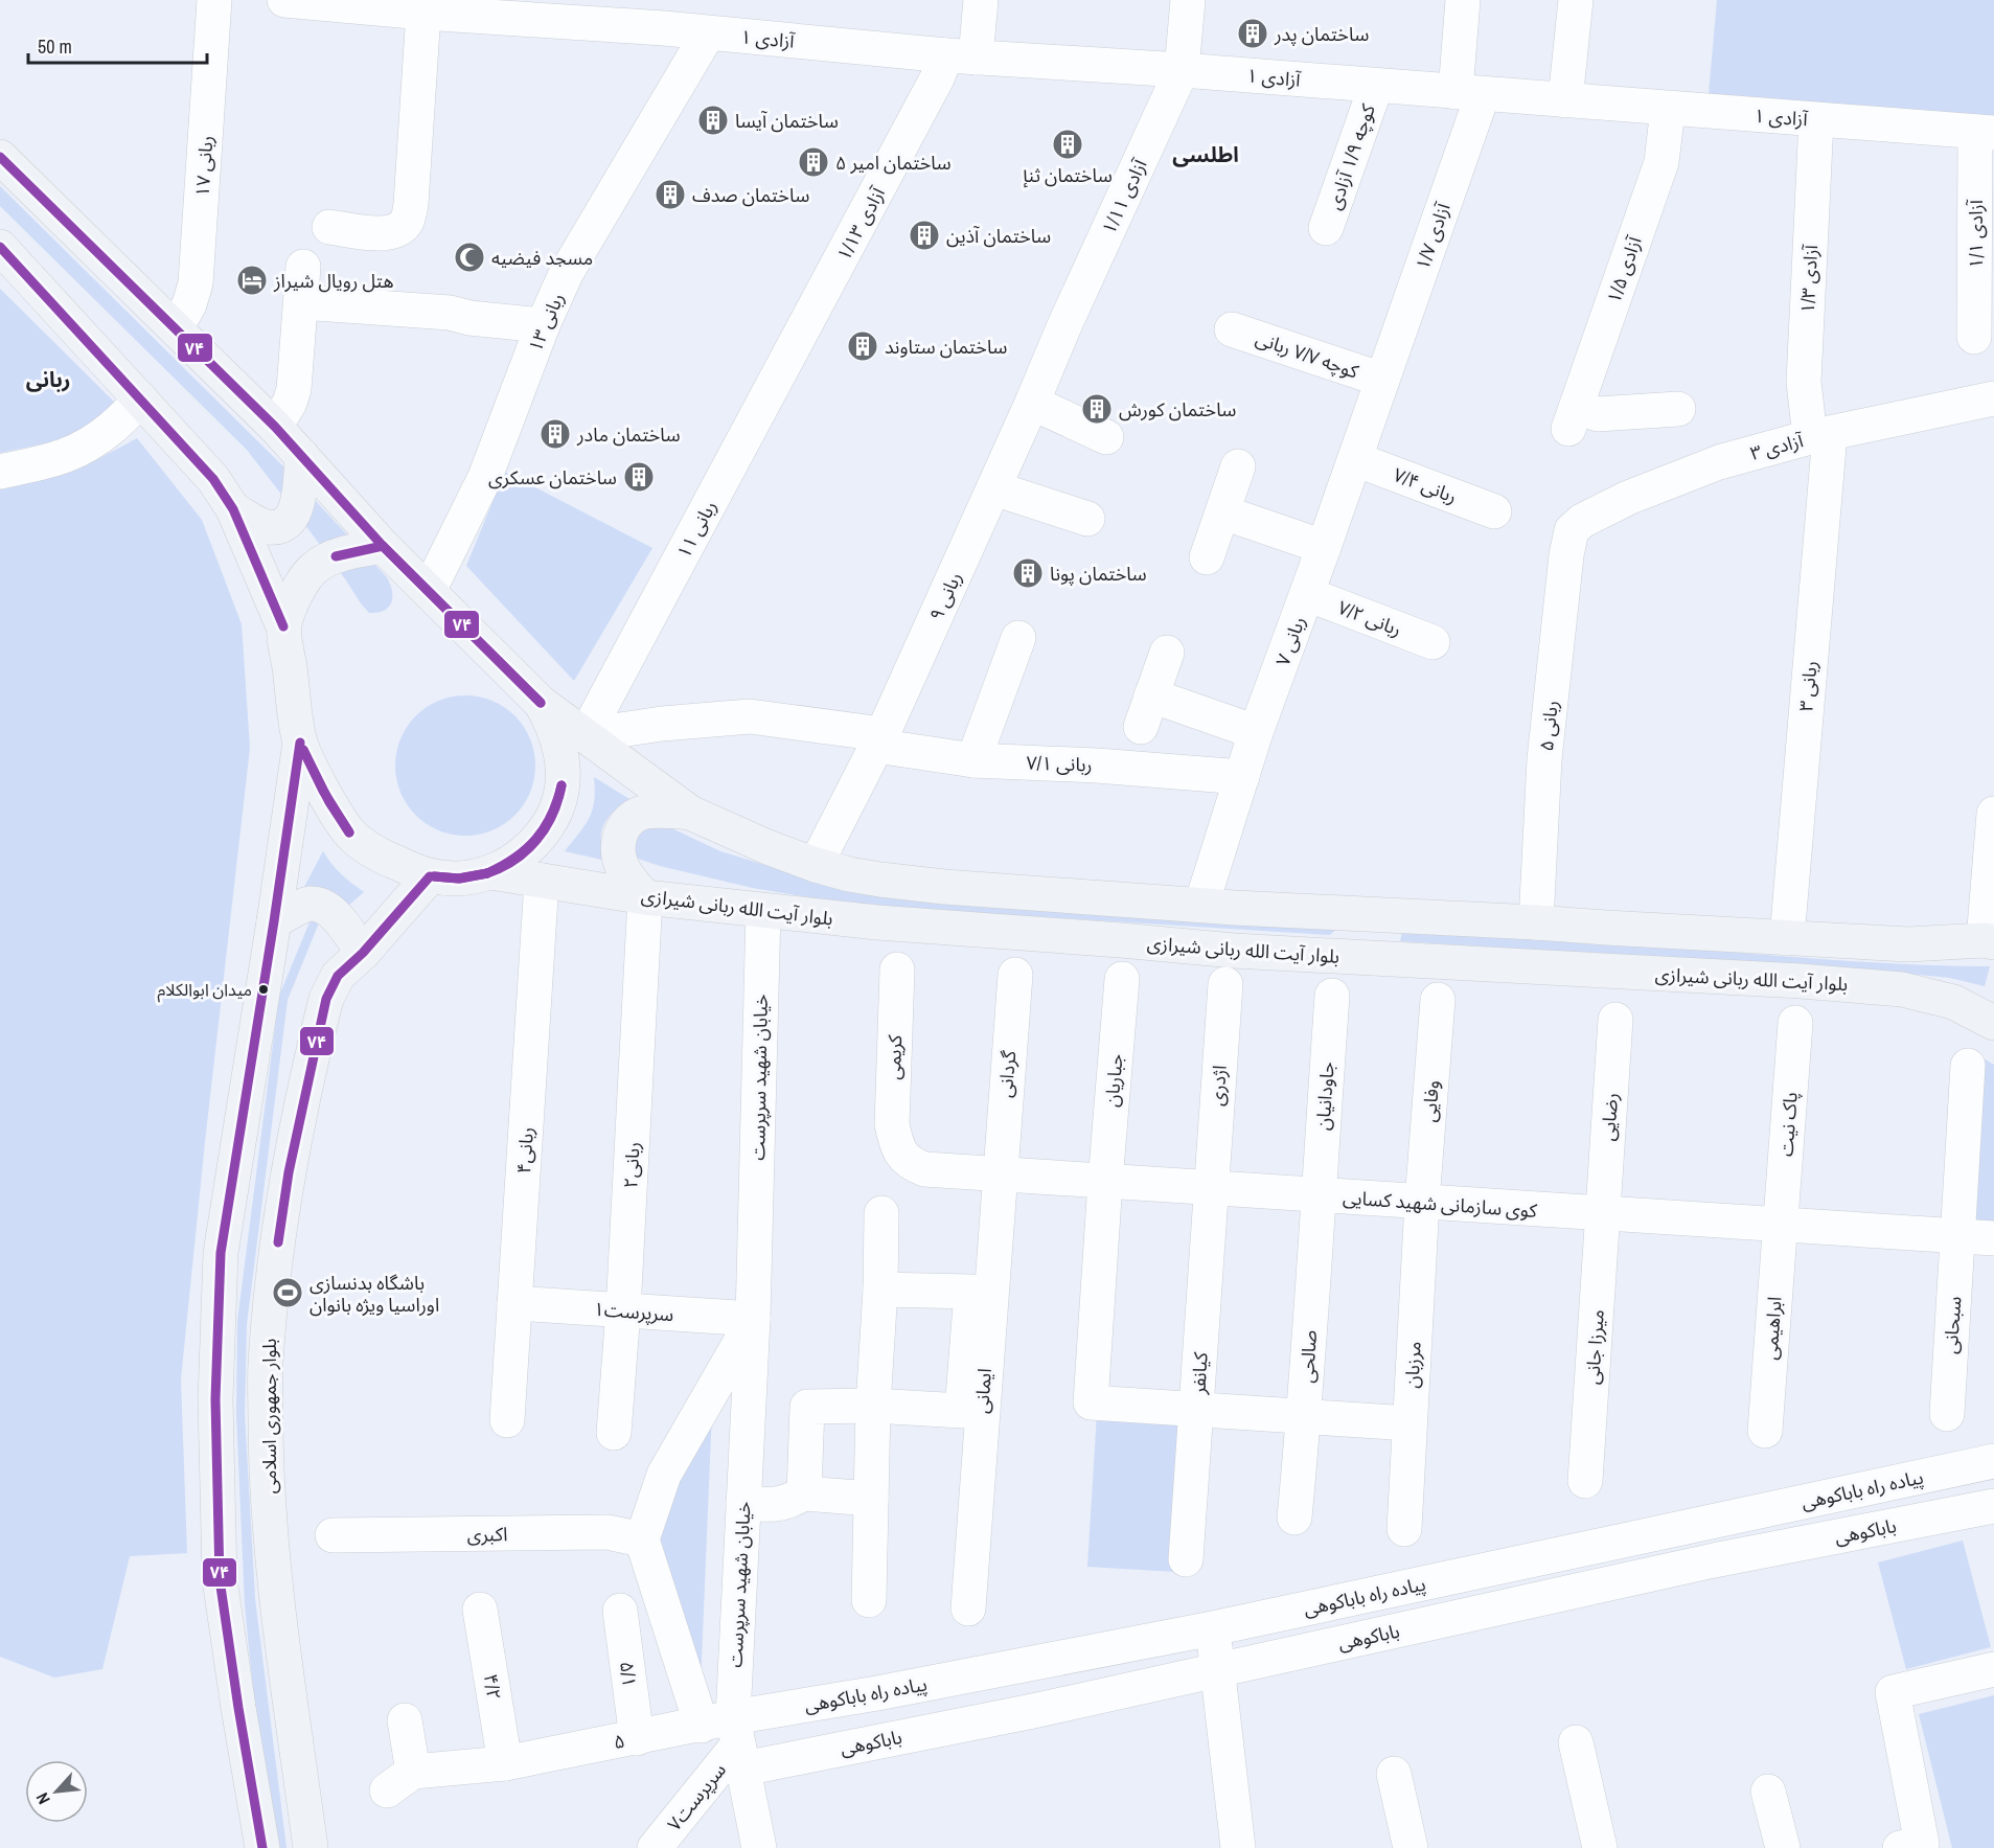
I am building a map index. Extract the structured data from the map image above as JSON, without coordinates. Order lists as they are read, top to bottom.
{
  "streets": {
    "main road": ["بلوار آیت الله ربانی شیرازی", "بلوار جمهوری اسلامی"],
    "street": [
      "آزادی ۱",
      "کوچه ۱/۹ آزادی",
      "ربانی ۱۷",
      "آزادی ۱/۱۱",
      "آزادی ۱/۱۳",
      "آزادی ۱/۱",
      "آزادی ۱/۷",
      "آزادی ۱/۵",
      "آزادی ۱/۳",
      "ربانی ۱۳",
      "کوچه ۷/۷ ربانی",
      "۳ آزادی",
      "ربانی ۷/۴",
      "ربانی ۱۱",
      "ربانی ۹",
      "ربانی ۷/۲",
      "ربانی ۷",
      "ربانی ۳",
      "ربانی ۵",
      "ربانی ۷/۱",
      "کریمی",
      "گردانی",
      "خیابان شهید سرپرست",
      "جباریان",
      "اژدری",
      "جاودانیان",
      "وفایی",
      "رضایی",
      "پاک نیت",
      "ربانی۴",
      "ربانی۲",
      "کوی سازمانی شهید کسایی",
      "سرپرست۱",
      "سبحانی",
      "ابراهیمی",
      "میرزا جانی",
      "صالحی",
      "مرزبان",
      "کیانفر",
      "ایمانی",
      "پیاده راه باباکوهی",
      "باباکوهی",
      "اکبری",
      "۵/۱",
      "۴/۲",
      "۵",
      "سرپرست۷"
    ]
  },
  "crossings": [
    ["آزادی ۱", "کوچه ۱/۹ آزادی"],
    ["آزادی ۱", "آزادی ۱/۱۱"],
    ["آزادی ۱", "آزادی ۱/۱۳"],
    ["آزادی ۱", "آزادی ۱/۱"],
    ["آزادی ۱", "آزادی ۱/۷"],
    ["آزادی ۱", "آزادی ۱/۵"],
    ["آزادی ۱", "آزادی ۱/۳"],
    ["آزادی ۱", "ربانی ۱۳"],
    ["آزادی ۱/۱۱", "ربانی ۹"],
    ["آزادی ۱/۱۳", "ربانی ۱۱"],
    ["آزادی ۱/۷", "کوچه ۷/۷ ربانی"],
    ["آزادی ۱/۷", "ربانی ۷"],
    ["آزادی ۱/۳", "۳ آزادی"],
    ["آزادی ۱/۳", "ربانی ۳"],
    ["کوچه ۷/۷ ربانی", "ربانی ۷"],
    ["۳ آزادی", "ربانی ۳"],
    ["۳ آزادی", "ربانی ۵"],
    ["ربانی ۷/۴", "ربانی ۷"],
    ["ربانی ۱۱", "ربانی ۷/۱"],
    ["ربانی ۹", "ربانی ۷/۱"],
    ["ربانی ۷/۲", "ربانی ۷"],
    ["ربانی ۷", "ربانی ۷/۱"],
    ["بلوار آیت الله ربانی شیرازی", "خیابان شهید سرپرست"],
    ["بلوار آیت الله ربانی شیرازی", "ربانی۴"],
    ["بلوار آیت الله ربانی شیرازی", "ربانی۲"],
    ["کریمی", "کوی سازمانی شهید کسایی"],
    ["گردانی", "کوی سازمانی شهید کسایی"],
    ["گردانی", "ایمانی"],
    ["خیابان شهید سرپرست", "سرپرست۱"],
    ["خیابان شهید سرپرست", "پیاده راه باباکوهی"],
    ["خیابان شهید سرپرست", "باباکوهی"],
    ["خیابان شهید سرپرست", "اکبری"],
    ["خیابان شهید سرپرست", "۵"],
    ["خیابان شهید سرپرست", "سرپرست۷"],
    ["جباریان", "کوی سازمانی شهید کسایی"],
    ["جباریان", "کیانفر"],
    ["اژدری", "کوی سازمانی شهید کسایی"],
    ["اژدری", "کیانفر"],
    ["جاودانیان", "کوی سازمانی شهید کسایی"],
    ["جاودانیان", "صالحی"],
    ["وفایی", "کوی سازمانی شهید کسایی"],
    ["وفایی", "مرزبان"],
    ["رضایی", "کوی سازمانی شهید کسایی"],
    ["رضایی", "میرزا جانی"],
    ["پاک نیت", "کوی سازمانی شهید کسایی"],
    ["پاک نیت", "ابراهیمی"],
    ["ربانی۴", "سرپرست۱"],
    ["ربانی۲", "سرپرست۱"],
    ["کوی سازمانی شهید کسایی", "سبحانی"],
    ["کوی سازمانی شهید کسایی", "ابراهیمی"],
    ["کوی سازمانی شهید کسایی", "میرزا جانی"],
    ["کوی سازمانی شهید کسایی", "صالحی"],
    ["کوی سازمانی شهید کسایی", "مرزبان"],
    ["کوی سازمانی شهید کسایی", "کیانفر"],
    ["کوی سازمانی شهید کسایی", "ایمانی"],
    ["پیاده راه باباکوهی", "باباکوهی"],
    ["پیاده راه باباکوهی", "۵"],
    ["پیاده راه باباکوهی", "سرپرست۷"],
    ["باباکوهی", "۵"],
    ["باباکوهی", "سرپرست۷"],
    ["۵/۱", "۵"],
    ["۴/۲", "۵"],
    ["۵", "سرپرست۷"]
  ],
  "districts": ["اطلسی", "ربانی"],
  "places": {
    "building": [
      "ساختمان پدر",
      "ساختمان آیسا",
      "ساختمان ثنإ",
      "ساختمان امیر ۵",
      "ساختمان صدف",
      "ساختمان آذین",
      "ساختمان ستاوند",
      "ساختمان کورش",
      "ساختمان مادر",
      "ساختمان عسکری",
      "ساختمان پونا"
    ],
    "mosque": ["مسجد فیضیه"],
    "hotel": ["هتل رویال شیراز"],
    "other": ["میدان ابوالکلام"],
    "sports": ["باشگاه بدنسازی اوراسیا ویژه بانوان"]
  },
  "lines": ["transit line ۷۴"],
  "scale_bar": "50 m",
  "north": "bottom left"
}
